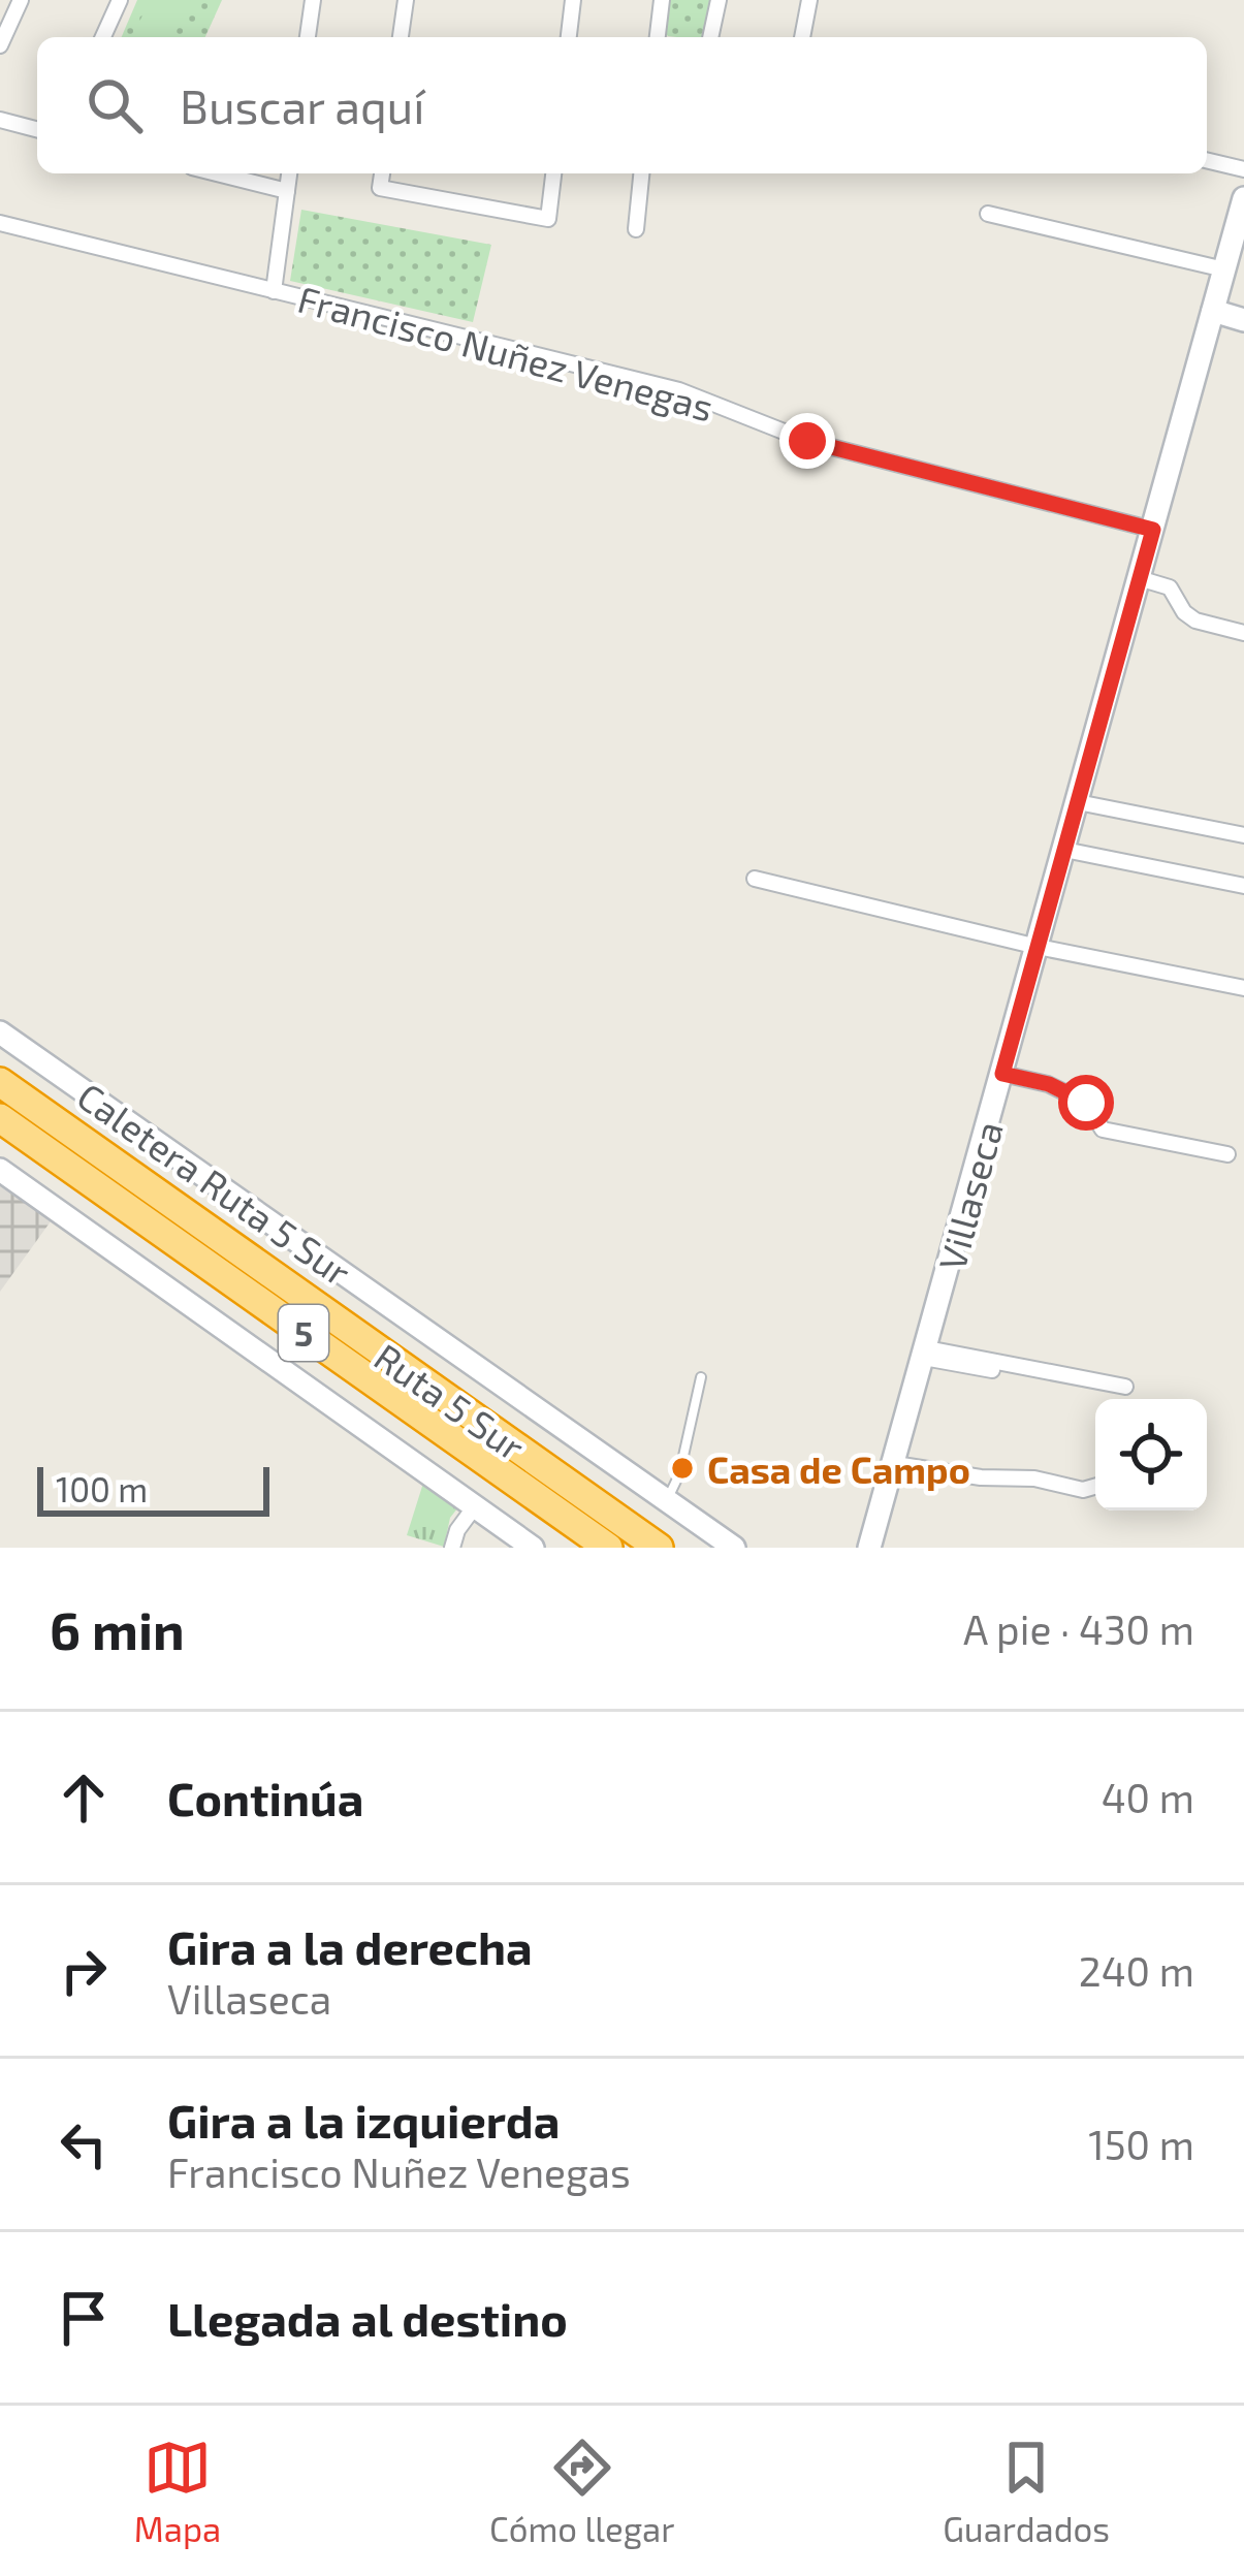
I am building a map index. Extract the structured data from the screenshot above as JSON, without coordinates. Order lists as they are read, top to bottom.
{
  "streets": {
    "highway": ["5", "Ruta 5 Sur"],
    "main road": ["Caletera Ruta 5 Sur", "Villaseca"],
    "street": ["Francisco Nuñez Venegas"]
  },
  "crossings": [
    ["Francisco Nuñez Venegas", "Villaseca"]
  ],
  "places": ["Casa de Campo"],
  "scale_bar": "100 m",
  "page": {
    "search": "Buscar aquí",
    "scale": "100 m",
    "heading": ["6 min", "A pie · 430 m"],
    "list": [
      ["Continúa", "40 m"],
      ["Gira a la derecha", "Villaseca", "240 m"],
      ["Gira a la izquierda", "Francisco Nuñez Venegas", "150 m"],
      "Llegada al destino"
    ],
    "nav": ["Mapa", "Cómo llegar", "Guardados"]
  }
}
